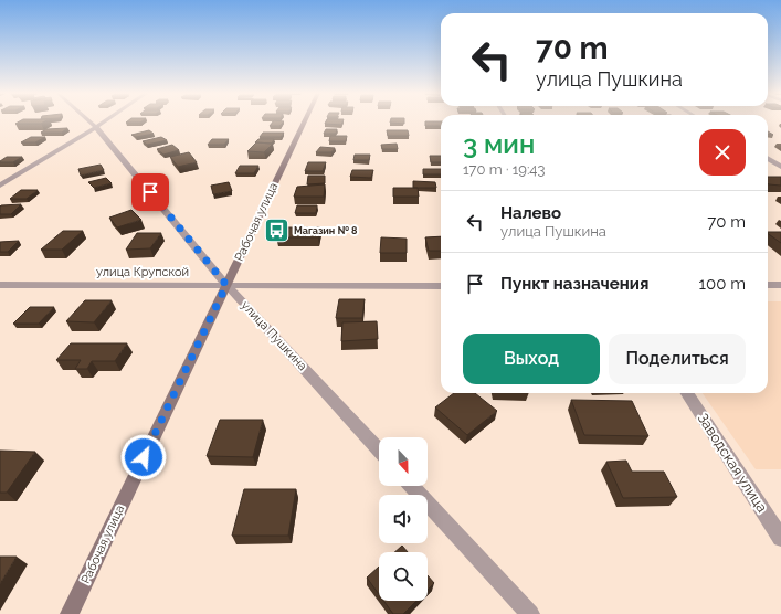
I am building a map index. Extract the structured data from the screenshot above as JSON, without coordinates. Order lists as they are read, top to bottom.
{
  "streets": {
    "main road": ["Рабочая улица"],
    "street": ["улица Крупской", "улица Пушкина", "Заводская улица"]
  },
  "crossings": [
    ["Рабочая улица", "улица Крупской"],
    ["Рабочая улица", "улица Пушкина"],
    ["улица Крупской", "улица Пушкина"]
  ],
  "places": {
    "bus stop": ["Магазин № 8"]
  },
  "north": "bottom",
  "page": {
    "turn": ["70 m", "улица Пушкина"],
    "heading": ["3 мин", "170 m · 19:43"],
    "list": [
      {
        "name": "Налево",
        "note": "улица Пушкина",
        "value": "70 m"
      },
      {
        "name": "Пункт назначения",
        "value": "100 m"
      }
    ],
    "buttons": ["Выход", "Поделиться"]
  }
}
